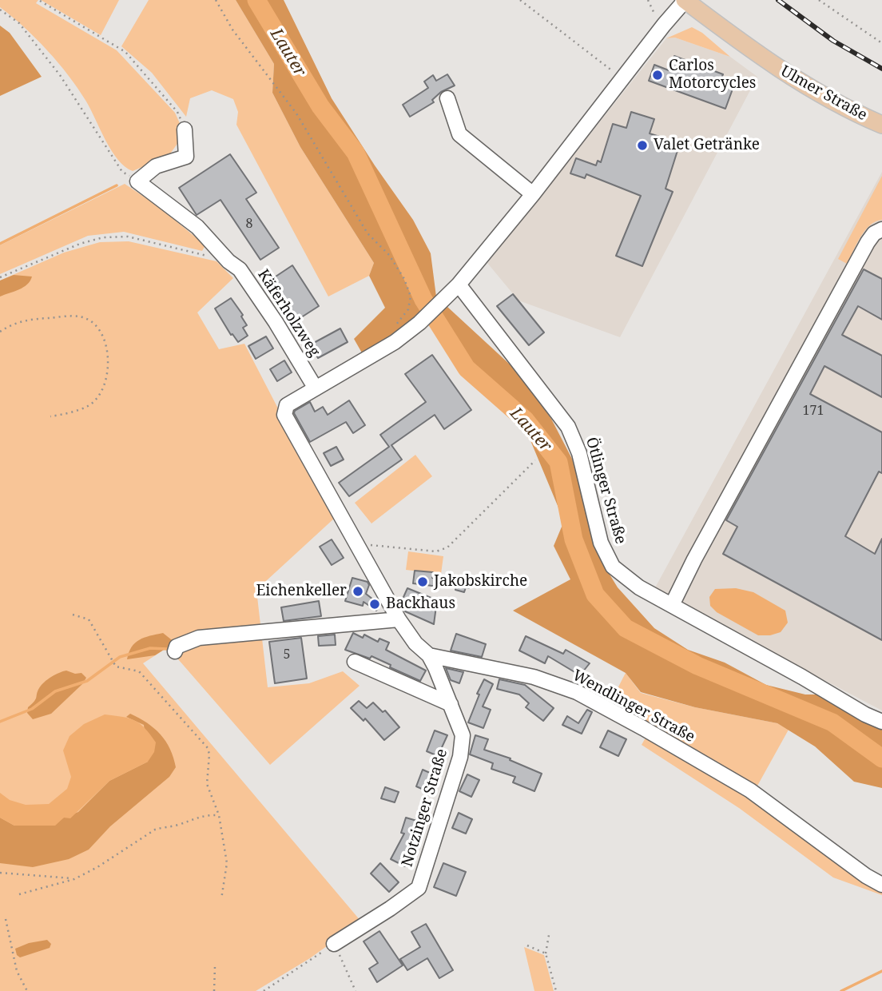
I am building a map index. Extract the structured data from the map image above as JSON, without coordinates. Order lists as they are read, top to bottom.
{
  "streets": {
    "main road": ["Ulmer Straße"],
    "street": [
      "Käferholzweg",
      "Ötlinger Straße",
      "Wendlinger Straße",
      "Notzinger Straße"
    ]
  },
  "crossings": [
    ["Wendlinger Straße", "Notzinger Straße"]
  ],
  "water": ["Lauter"],
  "places": [
    "Carlos Motorcycles",
    "Valet Getränke",
    "Jakobskirche",
    "Eichenkeller",
    "Backhaus"
  ],
  "house_numbers": ["8", "171", "5"]
}
